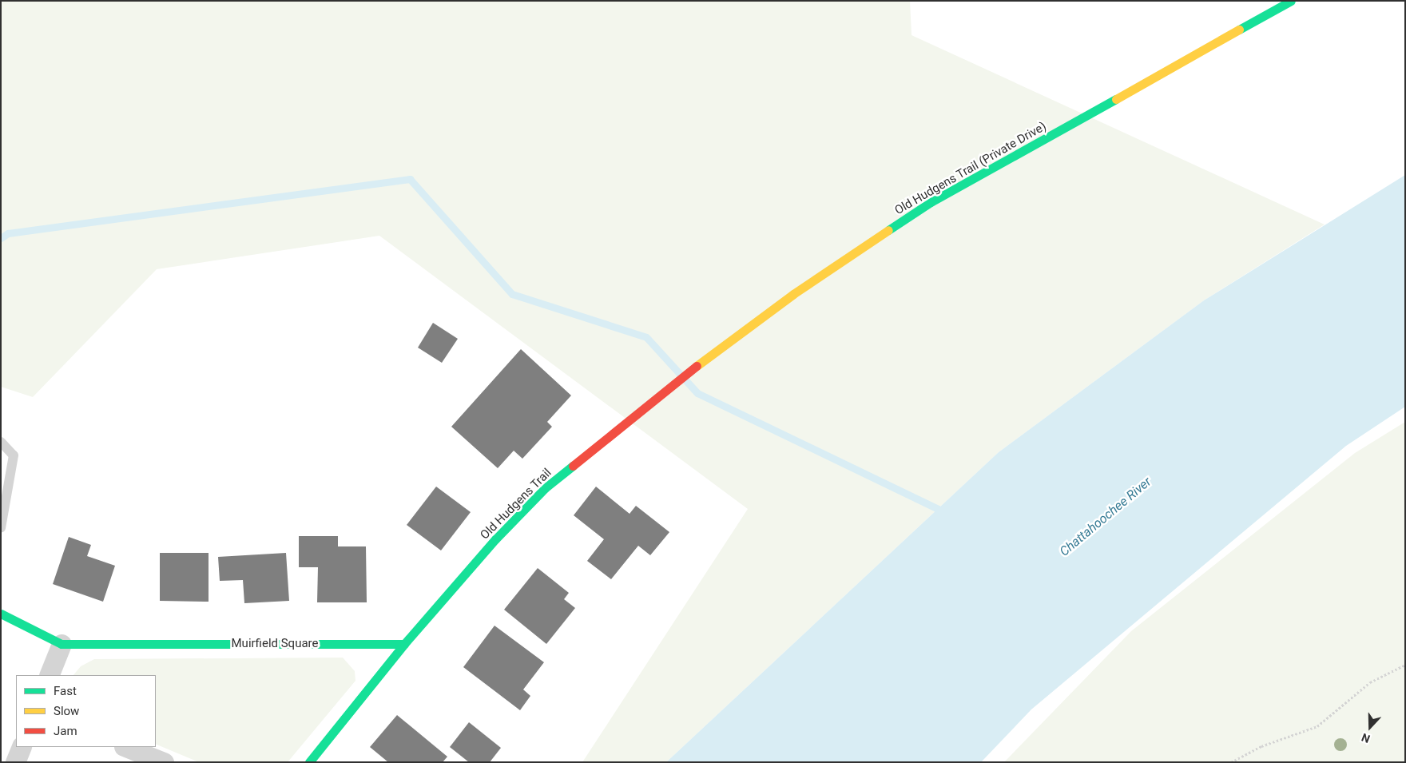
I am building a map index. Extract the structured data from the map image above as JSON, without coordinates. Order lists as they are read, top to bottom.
{
  "streets": {
    "street": ["Old Hudgens Trail (Private Drive)", "Old Hudgens Trail", "Muirfield Square"]
  },
  "crossings": [
    ["Old Hudgens Trail (Private Drive)", "Old Hudgens Trail"],
    ["Old Hudgens Trail", "Muirfield Square"]
  ],
  "water": ["Chattahoochee River"],
  "legend": ["Fast", "Slow", "Jam"],
  "north": "bottom"
}
